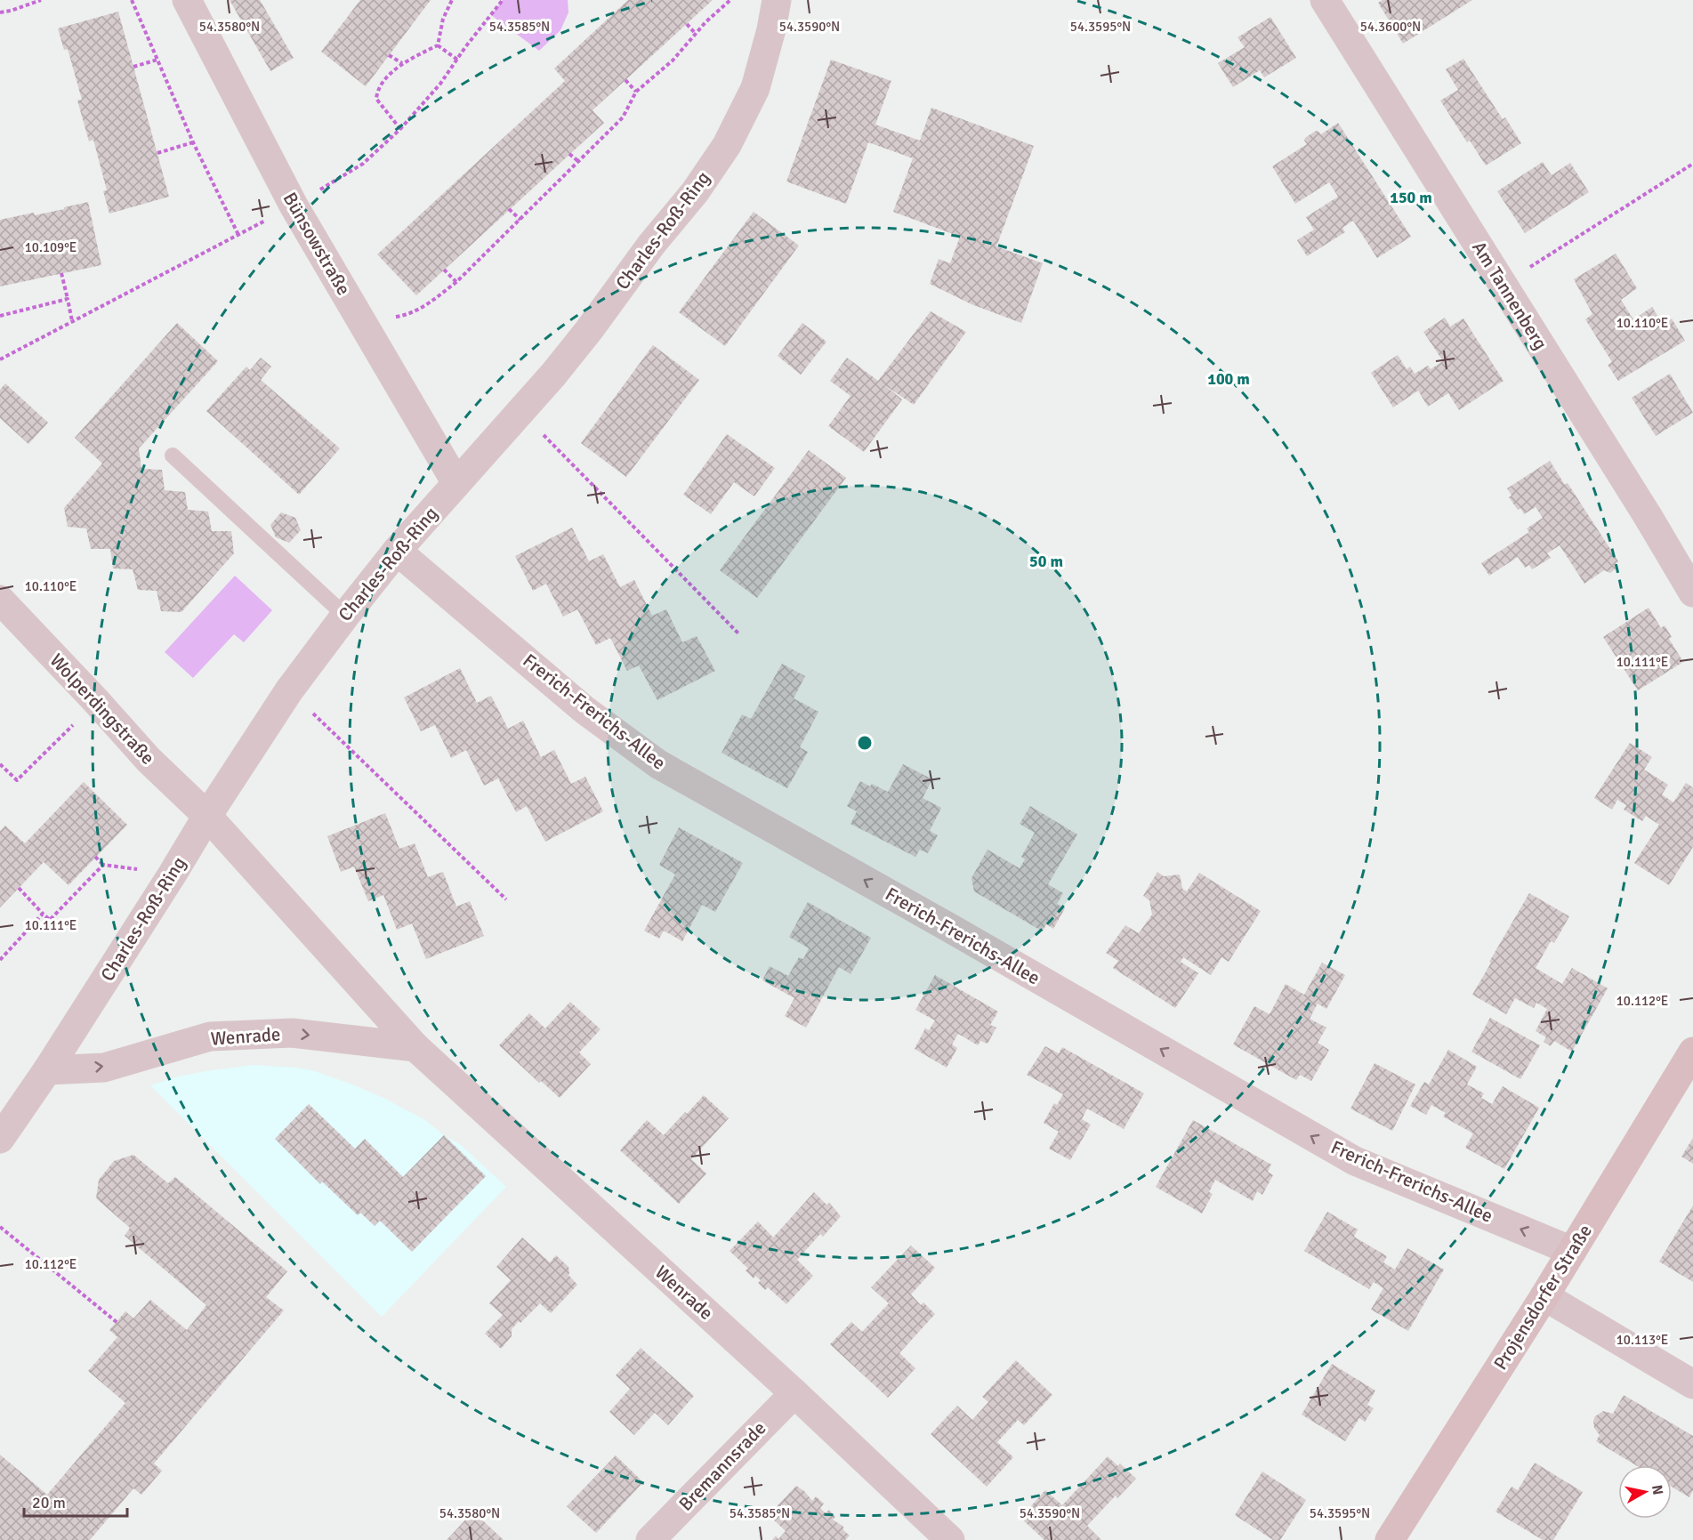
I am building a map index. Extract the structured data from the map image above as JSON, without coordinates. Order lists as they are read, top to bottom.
{
  "streets": {
    "street": [
      "Charles-Roß-Ring",
      "Bünsowstraße",
      "Am Tannenberg",
      "Wolperdingstraße",
      "Frerich-Frerichs-Allee",
      "Wenrade",
      "Projensdorfer Straße",
      "Bremannsrade"
    ]
  },
  "crossings": [
    ["Charles-Roß-Ring", "Bünsowstraße"],
    ["Charles-Roß-Ring", "Wolperdingstraße"],
    ["Charles-Roß-Ring", "Frerich-Frerichs-Allee"],
    ["Charles-Roß-Ring", "Wenrade"],
    ["Wolperdingstraße", "Wenrade"],
    ["Frerich-Frerichs-Allee", "Projensdorfer Straße"],
    ["Wenrade", "Bremannsrade"]
  ],
  "one_way": ["Frerich-Frerichs-Allee"],
  "scale_bar": "20 m",
  "north": "right",
  "coordinates": [
    "54.3580°N",
    "54.3585°N",
    "54.3590°N",
    "54.3595°N",
    "54.3600°N",
    "10.109°E",
    "10.110°E",
    "10.111°E",
    "10.112°E",
    "10.113°E"
  ],
  "rings": ["150 m", "100 m", "50 m"]
}
